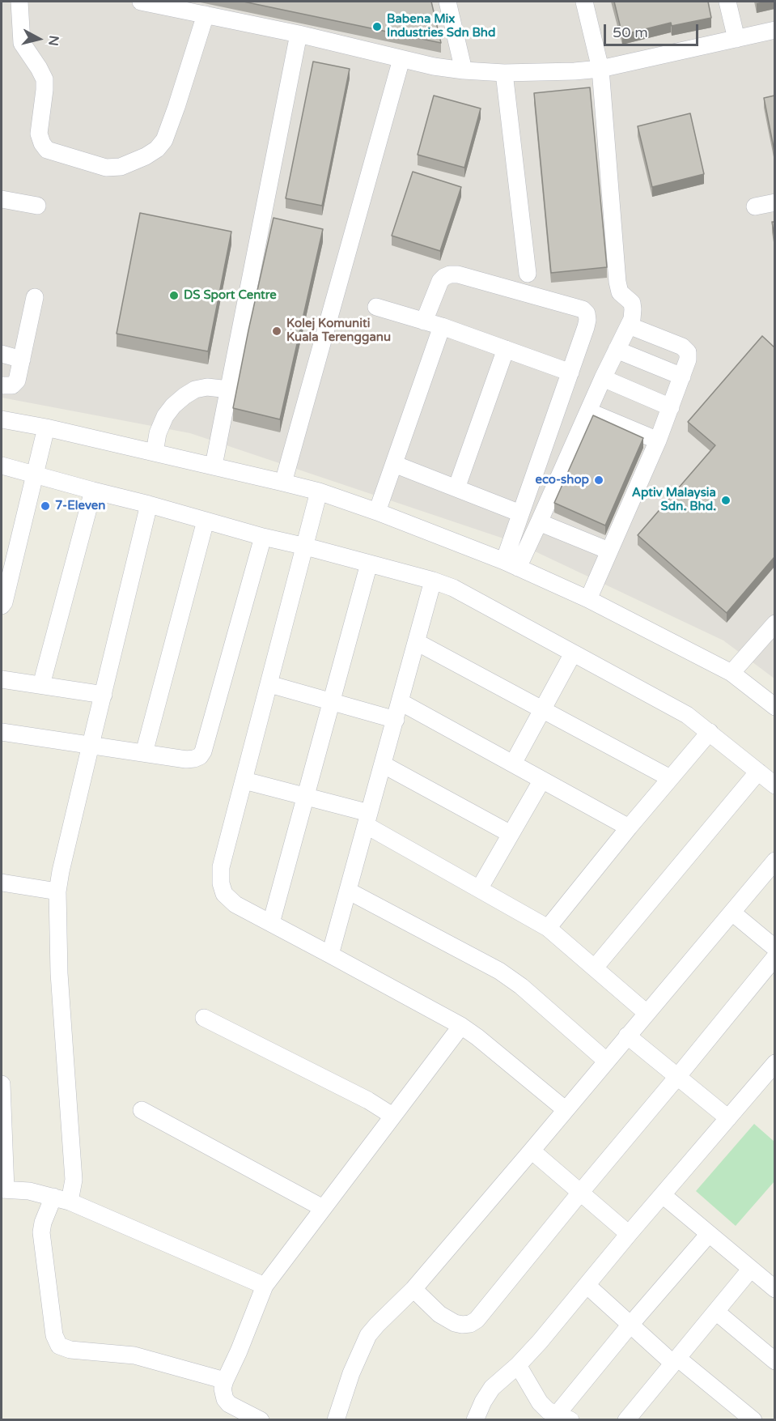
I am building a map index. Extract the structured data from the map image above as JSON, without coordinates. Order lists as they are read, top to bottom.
{
  "places": [
    "Babena Mix Industries Sdn Bhd",
    "DS Sport Centre",
    "Kolej Komuniti Kuala Terengganu",
    "eco-shop",
    "Aptiv Malaysia Sdn. Bhd.",
    "7-Eleven"
  ],
  "scale_bar": "50 m",
  "north": "right"
}
